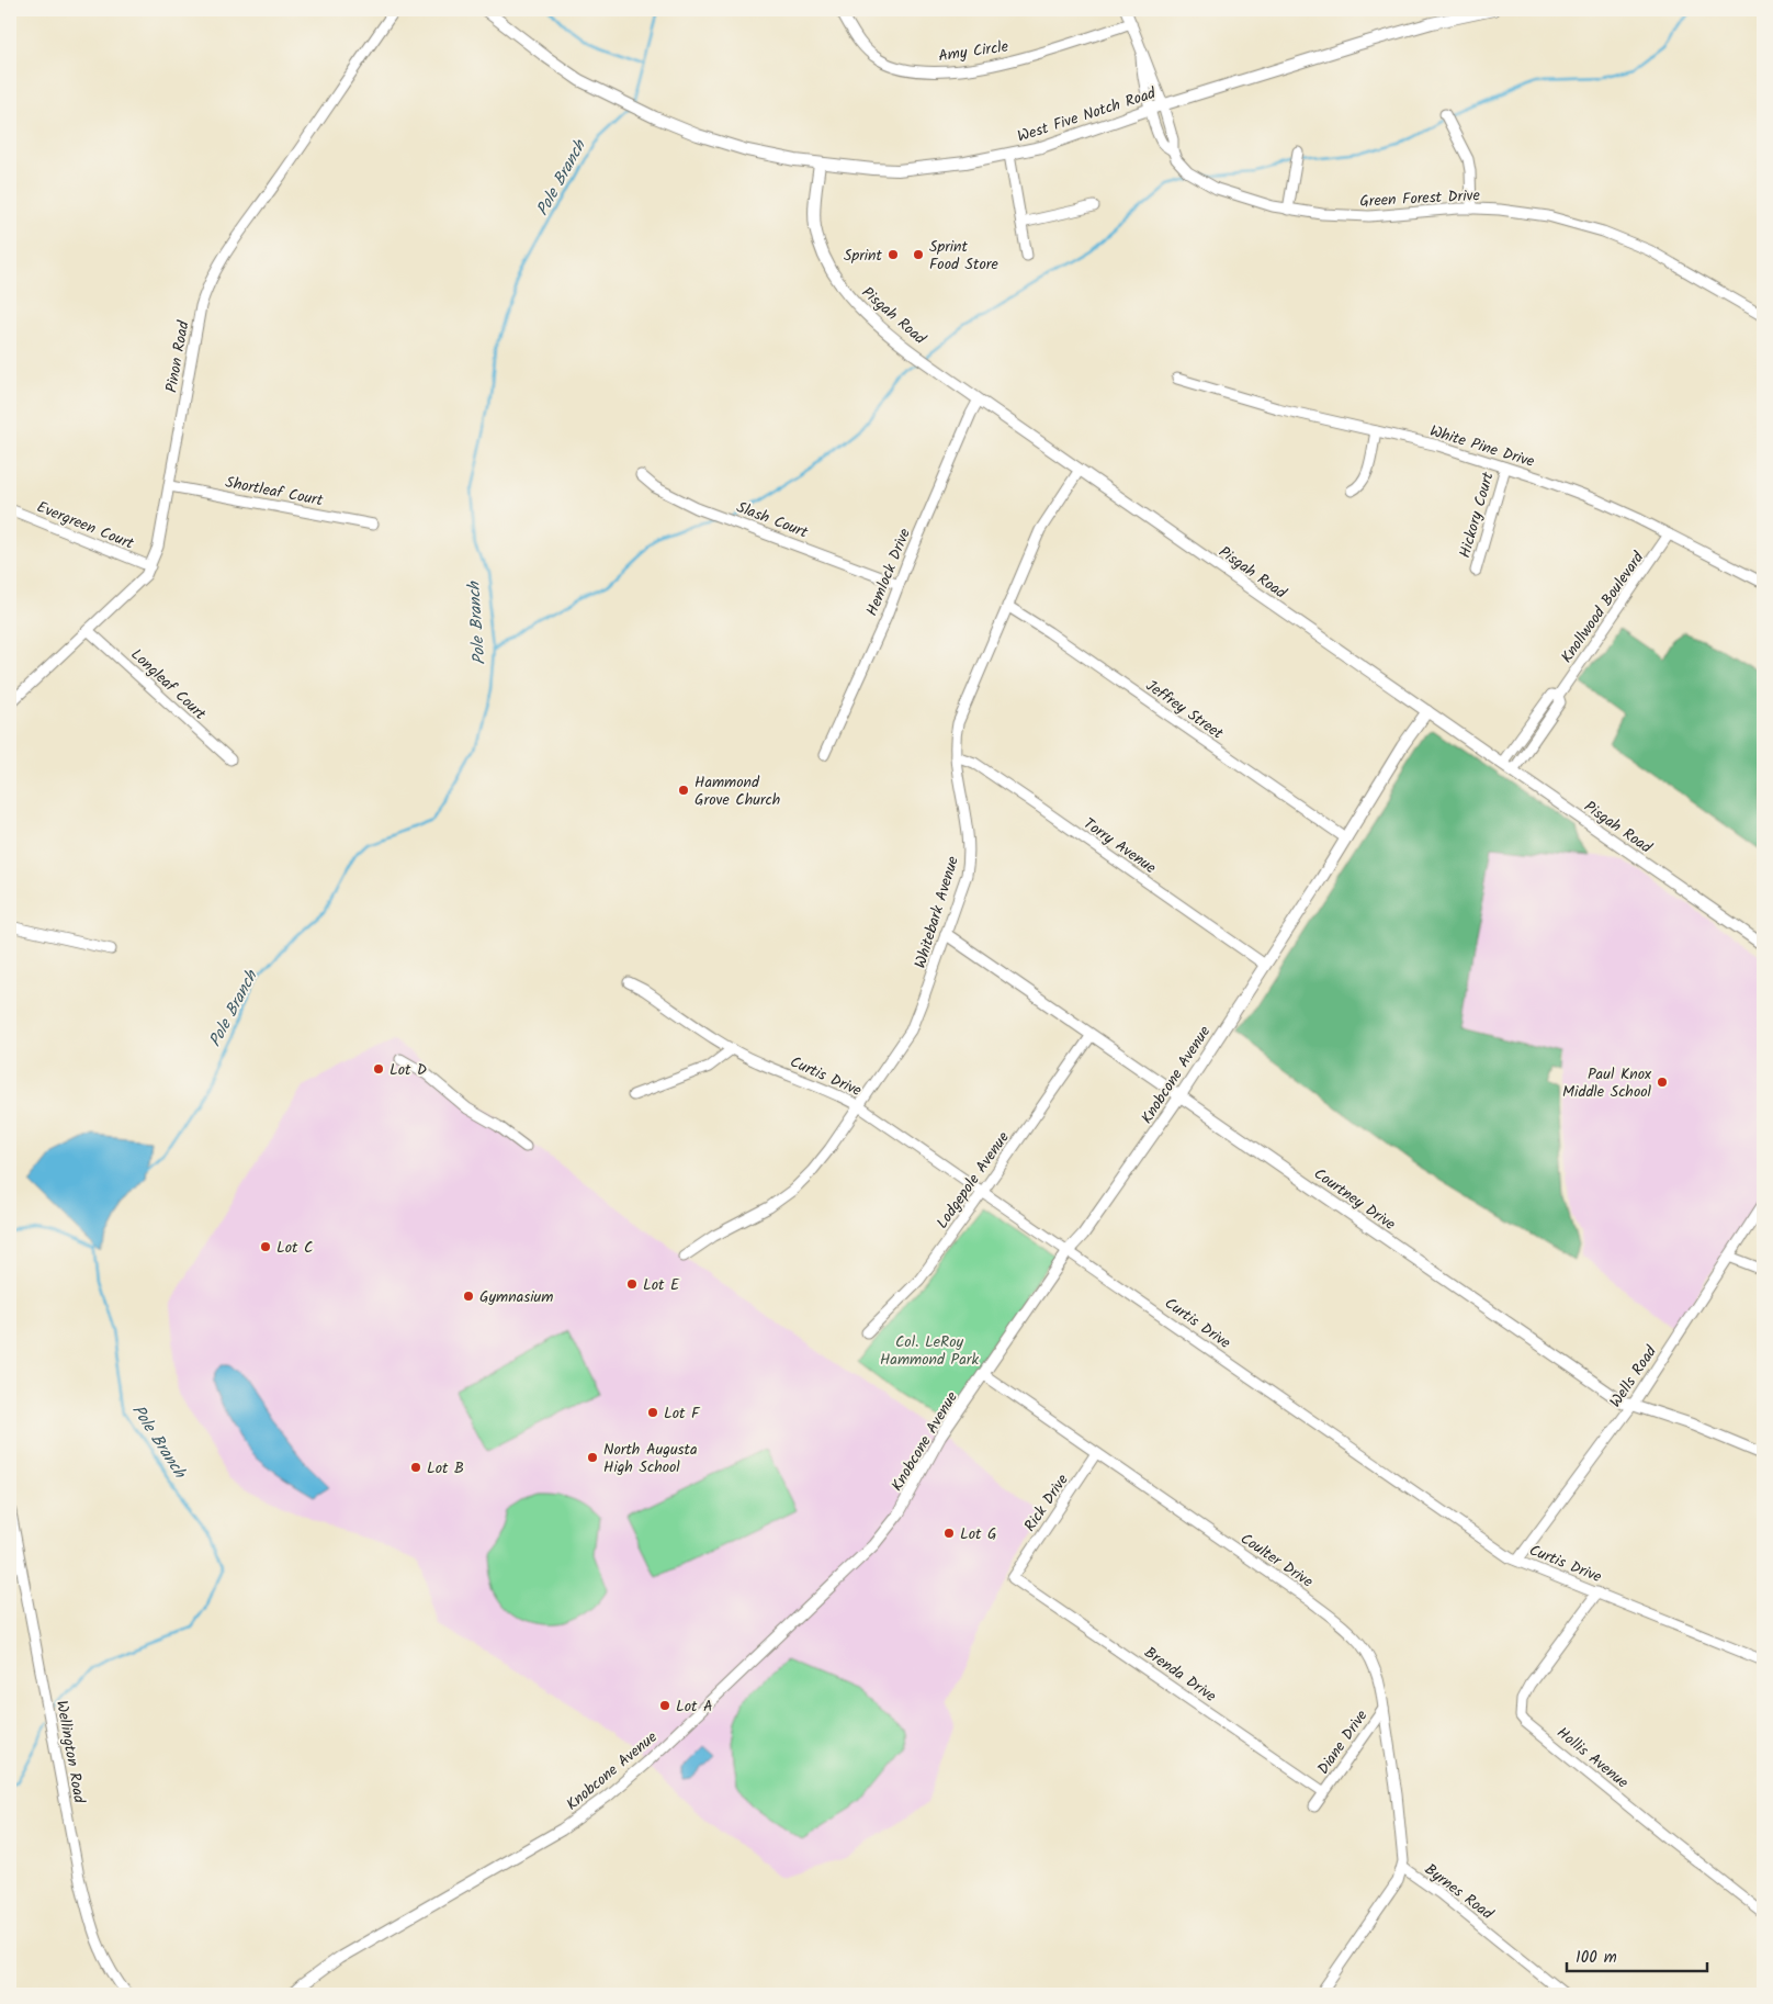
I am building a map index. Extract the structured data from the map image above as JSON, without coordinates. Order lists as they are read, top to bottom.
{
  "streets": {
    "street": [
      "Amy Circle",
      "West Five Notch Road",
      "Green Forest Drive",
      "Pisgah Road",
      "Pinon Road",
      "White Pine Drive",
      "Shortleaf Court",
      "Hickory Court",
      "Slash Court",
      "Evergreen Court",
      "Hemlock Drive",
      "Knollwood Boulevard",
      "Longleaf Court",
      "Jeffrey Street",
      "Torry Avenue",
      "Whitebark Avenue",
      "Knobcone Avenue",
      "Curtis Drive",
      "Lodgepole Avenue",
      "Courtney Drive",
      "Wells Road",
      "Rick Drive",
      "Coulter Drive",
      "Brenda Drive",
      "Diane Drive",
      "Wellington Road",
      "Hollis Avenue",
      "Byrnes Road"
    ]
  },
  "crossings": [
    ["West Five Notch Road", "Green Forest Drive"],
    ["West Five Notch Road", "Pisgah Road"],
    ["Pisgah Road", "Hemlock Drive"],
    ["Pisgah Road", "Knollwood Boulevard"],
    ["Pisgah Road", "Whitebark Avenue"],
    ["Pisgah Road", "Knobcone Avenue"],
    ["Pinon Road", "Shortleaf Court"],
    ["Pinon Road", "Evergreen Court"],
    ["Pinon Road", "Longleaf Court"],
    ["White Pine Drive", "Hickory Court"],
    ["White Pine Drive", "Knollwood Boulevard"],
    ["Slash Court", "Hemlock Drive"],
    ["Jeffrey Street", "Whitebark Avenue"],
    ["Jeffrey Street", "Knobcone Avenue"],
    ["Torry Avenue", "Whitebark Avenue"],
    ["Torry Avenue", "Knobcone Avenue"],
    ["Whitebark Avenue", "Curtis Drive"],
    ["Whitebark Avenue", "Courtney Drive"],
    ["Knobcone Avenue", "Curtis Drive"],
    ["Knobcone Avenue", "Courtney Drive"],
    ["Knobcone Avenue", "Coulter Drive"],
    ["Curtis Drive", "Lodgepole Avenue"],
    ["Curtis Drive", "Wells Road"],
    ["Curtis Drive", "Hollis Avenue"],
    ["Lodgepole Avenue", "Courtney Drive"],
    ["Courtney Drive", "Wells Road"],
    ["Rick Drive", "Coulter Drive"],
    ["Rick Drive", "Brenda Drive"],
    ["Coulter Drive", "Diane Drive"],
    ["Coulter Drive", "Byrnes Road"],
    ["Brenda Drive", "Diane Drive"]
  ],
  "water": ["Pole Branch"],
  "parks": ["Col. LeRoy Hammond Park"],
  "places": [
    "Sprint",
    "Sprint Food Store",
    "Hammond Grove Church",
    "Lot D",
    "Paul Knox Middle School",
    "Lot C",
    "Lot E",
    "Gymnasium",
    "Lot F",
    "North Augusta High School",
    "Lot B",
    "Lot G",
    "Lot A"
  ],
  "scale_bar": "100 m"
}
